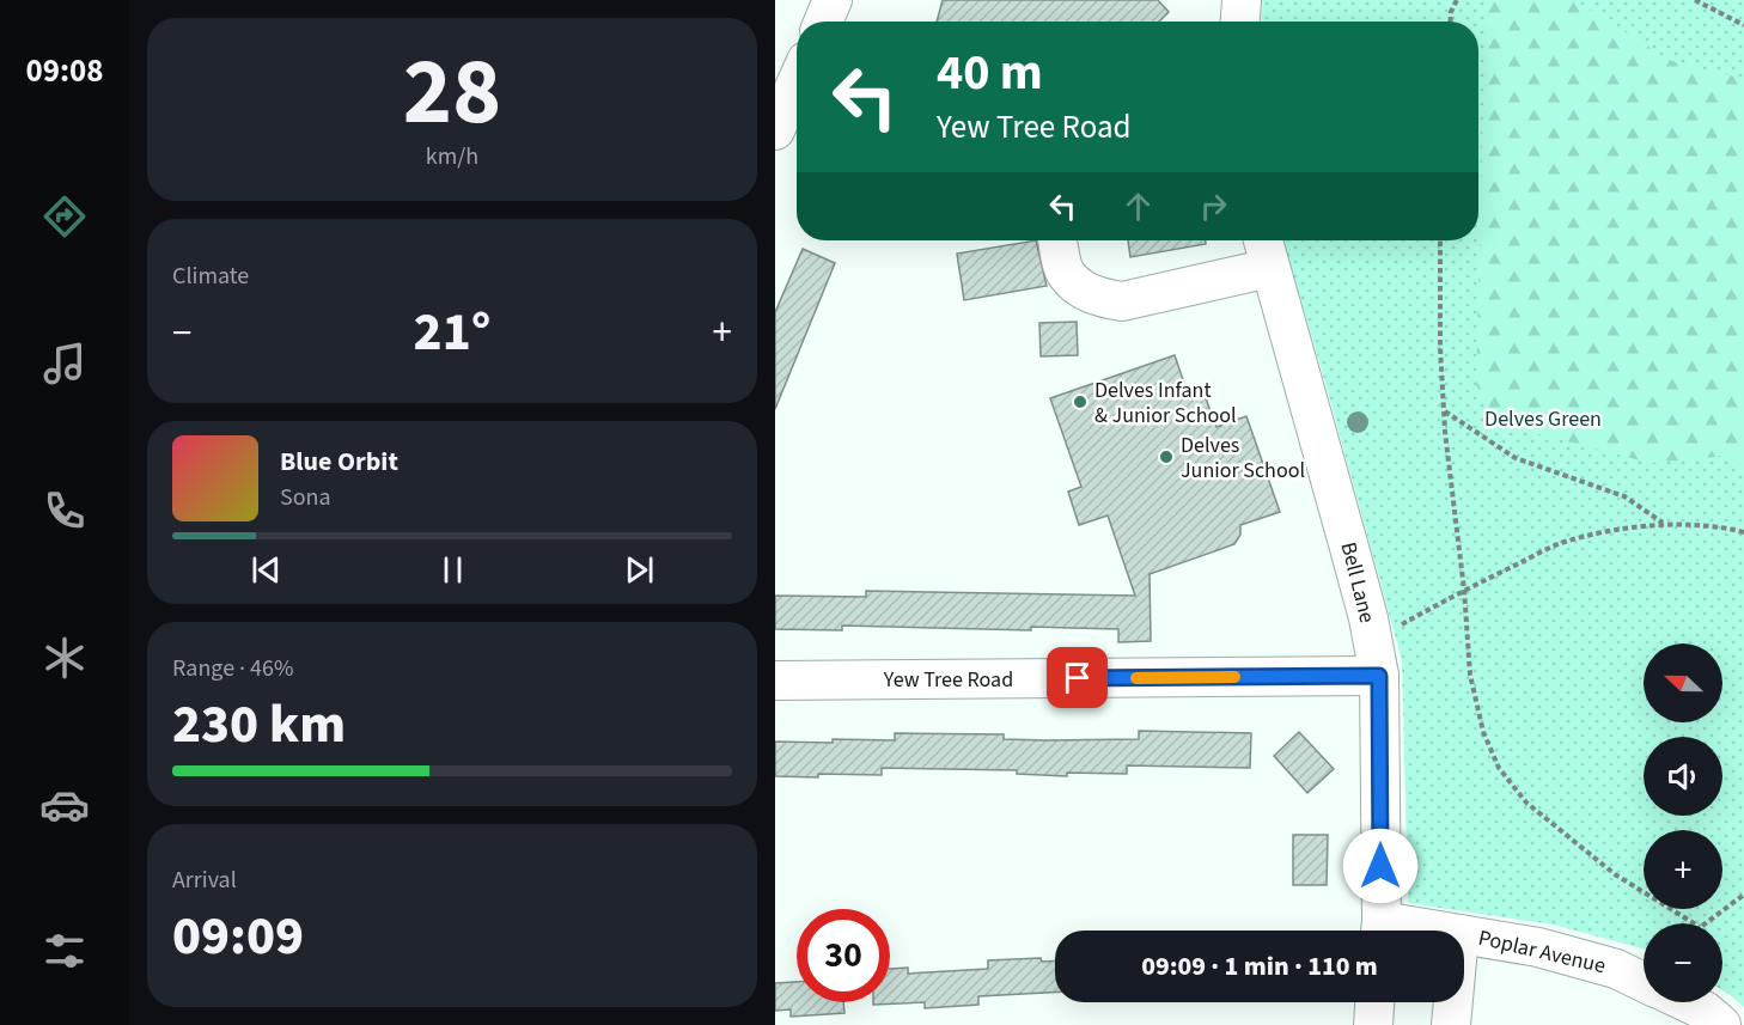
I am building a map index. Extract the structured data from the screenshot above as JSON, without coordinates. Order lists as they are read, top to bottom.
{
  "streets": {
    "street": ["Bell Lane", "Yew Tree Road", "Poplar Avenue"]
  },
  "crossings": [
    ["Bell Lane", "Yew Tree Road"]
  ],
  "parks": ["Delves Green"],
  "places": ["Delves Infant & Junior School", "Delves Junior School"],
  "north": "left",
  "page": {
    "tabs": "09:08",
    "tile": [
      ["28", "km/h"],
      "Climate",
      ["Range · 46%", "230 km"],
      ["Arrival", "09:09"]
    ],
    "turn": ["40 m", "Yew Tree Road"],
    "heat": ["−", "21°", "+"],
    "song": ["Blue Orbit", "Sona"],
    "map_buttons": ["+", "−"],
    "limit": "30",
    "trip": "09:09 · 1 min · 110 m"
  }
}
